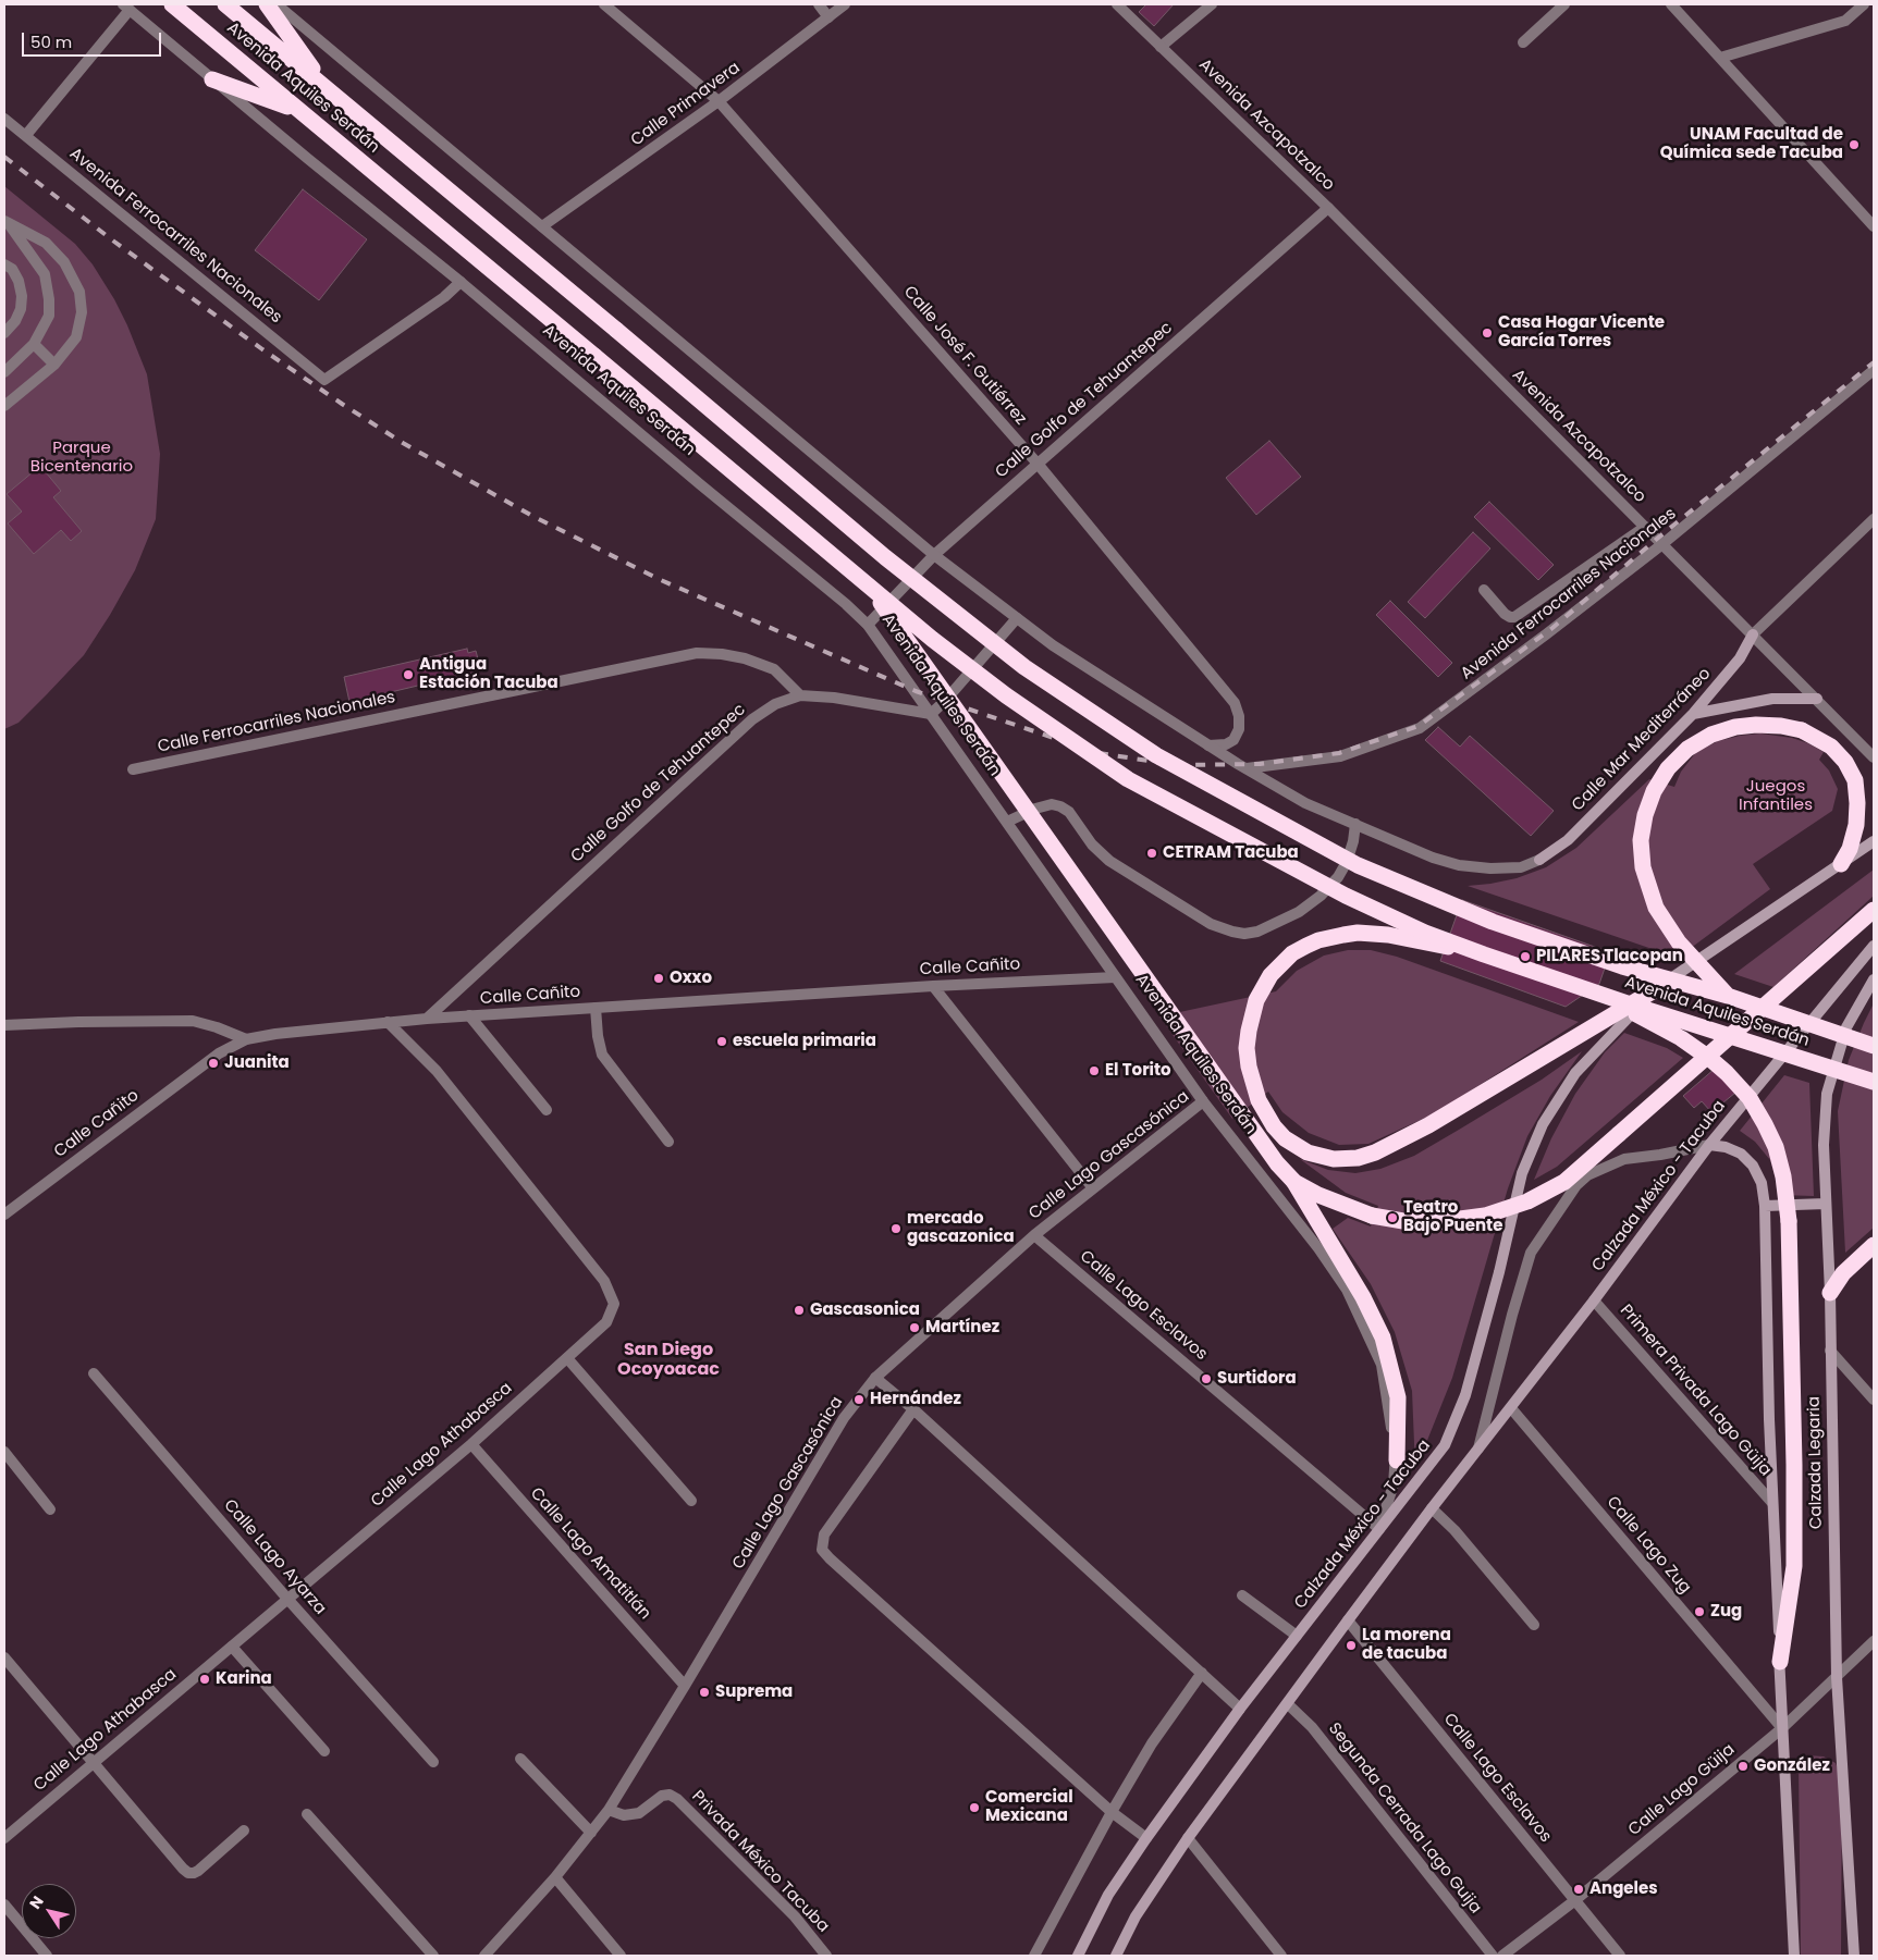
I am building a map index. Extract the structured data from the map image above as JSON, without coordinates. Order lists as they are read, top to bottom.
{
  "streets": {
    "highway": ["Avenida Aquiles Serdán"],
    "main road": ["Calle Mar Mediterráneo", "Calzada México - Tacuba", "Calzada Legaria"],
    "street": [
      "Calle Primavera",
      "Avenida Azcapotzalco",
      "Avenida Ferrocarriles Nacionales",
      "Calle José F. Gutiérrez",
      "Calle Golfo de Tehuantepec",
      "Calle Ferrocarriles Nacionales",
      "Calle Cañito",
      "Calle Lago Gascasónica",
      "Calle Lago Esclavos",
      "Primera Privada Lago Güija",
      "Calle Lago Athabasca",
      "Calle Lago Zug",
      "Calle Lago Amatitlán",
      "Calle Lago Ayarza",
      "Calle Lago Güija",
      "Segunda Cerrada Lago Guija",
      "Privada México Tacuba"
    ]
  },
  "crossings": [
    ["Avenida Aquiles Serdán", "Avenida Ferrocarriles Nacionales"],
    ["Avenida Aquiles Serdán", "Calle Golfo de Tehuantepec"],
    ["Avenida Aquiles Serdán", "Calle Cañito"],
    ["Avenida Aquiles Serdán", "Calle Lago Gascasónica"],
    ["Avenida Aquiles Serdán", "Calzada México - Tacuba"],
    ["Avenida Aquiles Serdán", "Calle Lago Esclavos"],
    ["Calle Primavera", "Calle José F. Gutiérrez"],
    ["Avenida Azcapotzalco", "Avenida Ferrocarriles Nacionales"],
    ["Avenida Azcapotzalco", "Calle Golfo de Tehuantepec"],
    ["Avenida Azcapotzalco", "Calle Mar Mediterráneo"],
    ["Calle José F. Gutiérrez", "Calle Golfo de Tehuantepec"],
    ["Calle Golfo de Tehuantepec", "Calle Ferrocarriles Nacionales"],
    ["Calle Golfo de Tehuantepec", "Calle Cañito"],
    ["Calle Cañito", "Calle Lago Athabasca"],
    ["Calle Lago Gascasónica", "Calle Lago Esclavos"],
    ["Calle Lago Gascasónica", "Calle Lago Amatitlán"],
    ["Calle Lago Gascasónica", "Privada México Tacuba"],
    ["Calzada México - Tacuba", "Calle Lago Esclavos"],
    ["Calzada México - Tacuba", "Primera Privada Lago Güija"],
    ["Calzada México - Tacuba", "Calle Lago Zug"],
    ["Calzada México - Tacuba", "Segunda Cerrada Lago Guija"],
    ["Calle Lago Esclavos", "Calle Lago Güija"],
    ["Calle Lago Athabasca", "Calle Lago Amatitlán"],
    ["Calle Lago Athabasca", "Calle Lago Ayarza"],
    ["Calzada Legaria", "Calle Lago Güija"],
    ["Calle Lago Zug", "Calle Lago Güija"]
  ],
  "districts": ["San Diego Ocoyoacac"],
  "parks": ["Parque Bicentenario", "Juegos Infantiles"],
  "places": [
    "UNAM Facultad de Química sede Tacuba",
    "Casa Hogar Vicente García Torres",
    "Antigua Estación Tacuba",
    "CETRAM Tacuba",
    "PILARES Tlacopan",
    "Oxxo",
    "escuela primaria",
    "Juanita",
    "El Torito",
    "Teatro Bajo Puente",
    "mercado gascazonica",
    "Gascasonica",
    "Martínez",
    "Surtidora",
    "Hernández",
    "Zug",
    "La morena de tacuba",
    "Karina",
    "Suprema",
    "González",
    "Comercial Mexicana",
    "Angeles"
  ],
  "scale_bar": "50 m",
  "north": "top left"
}
